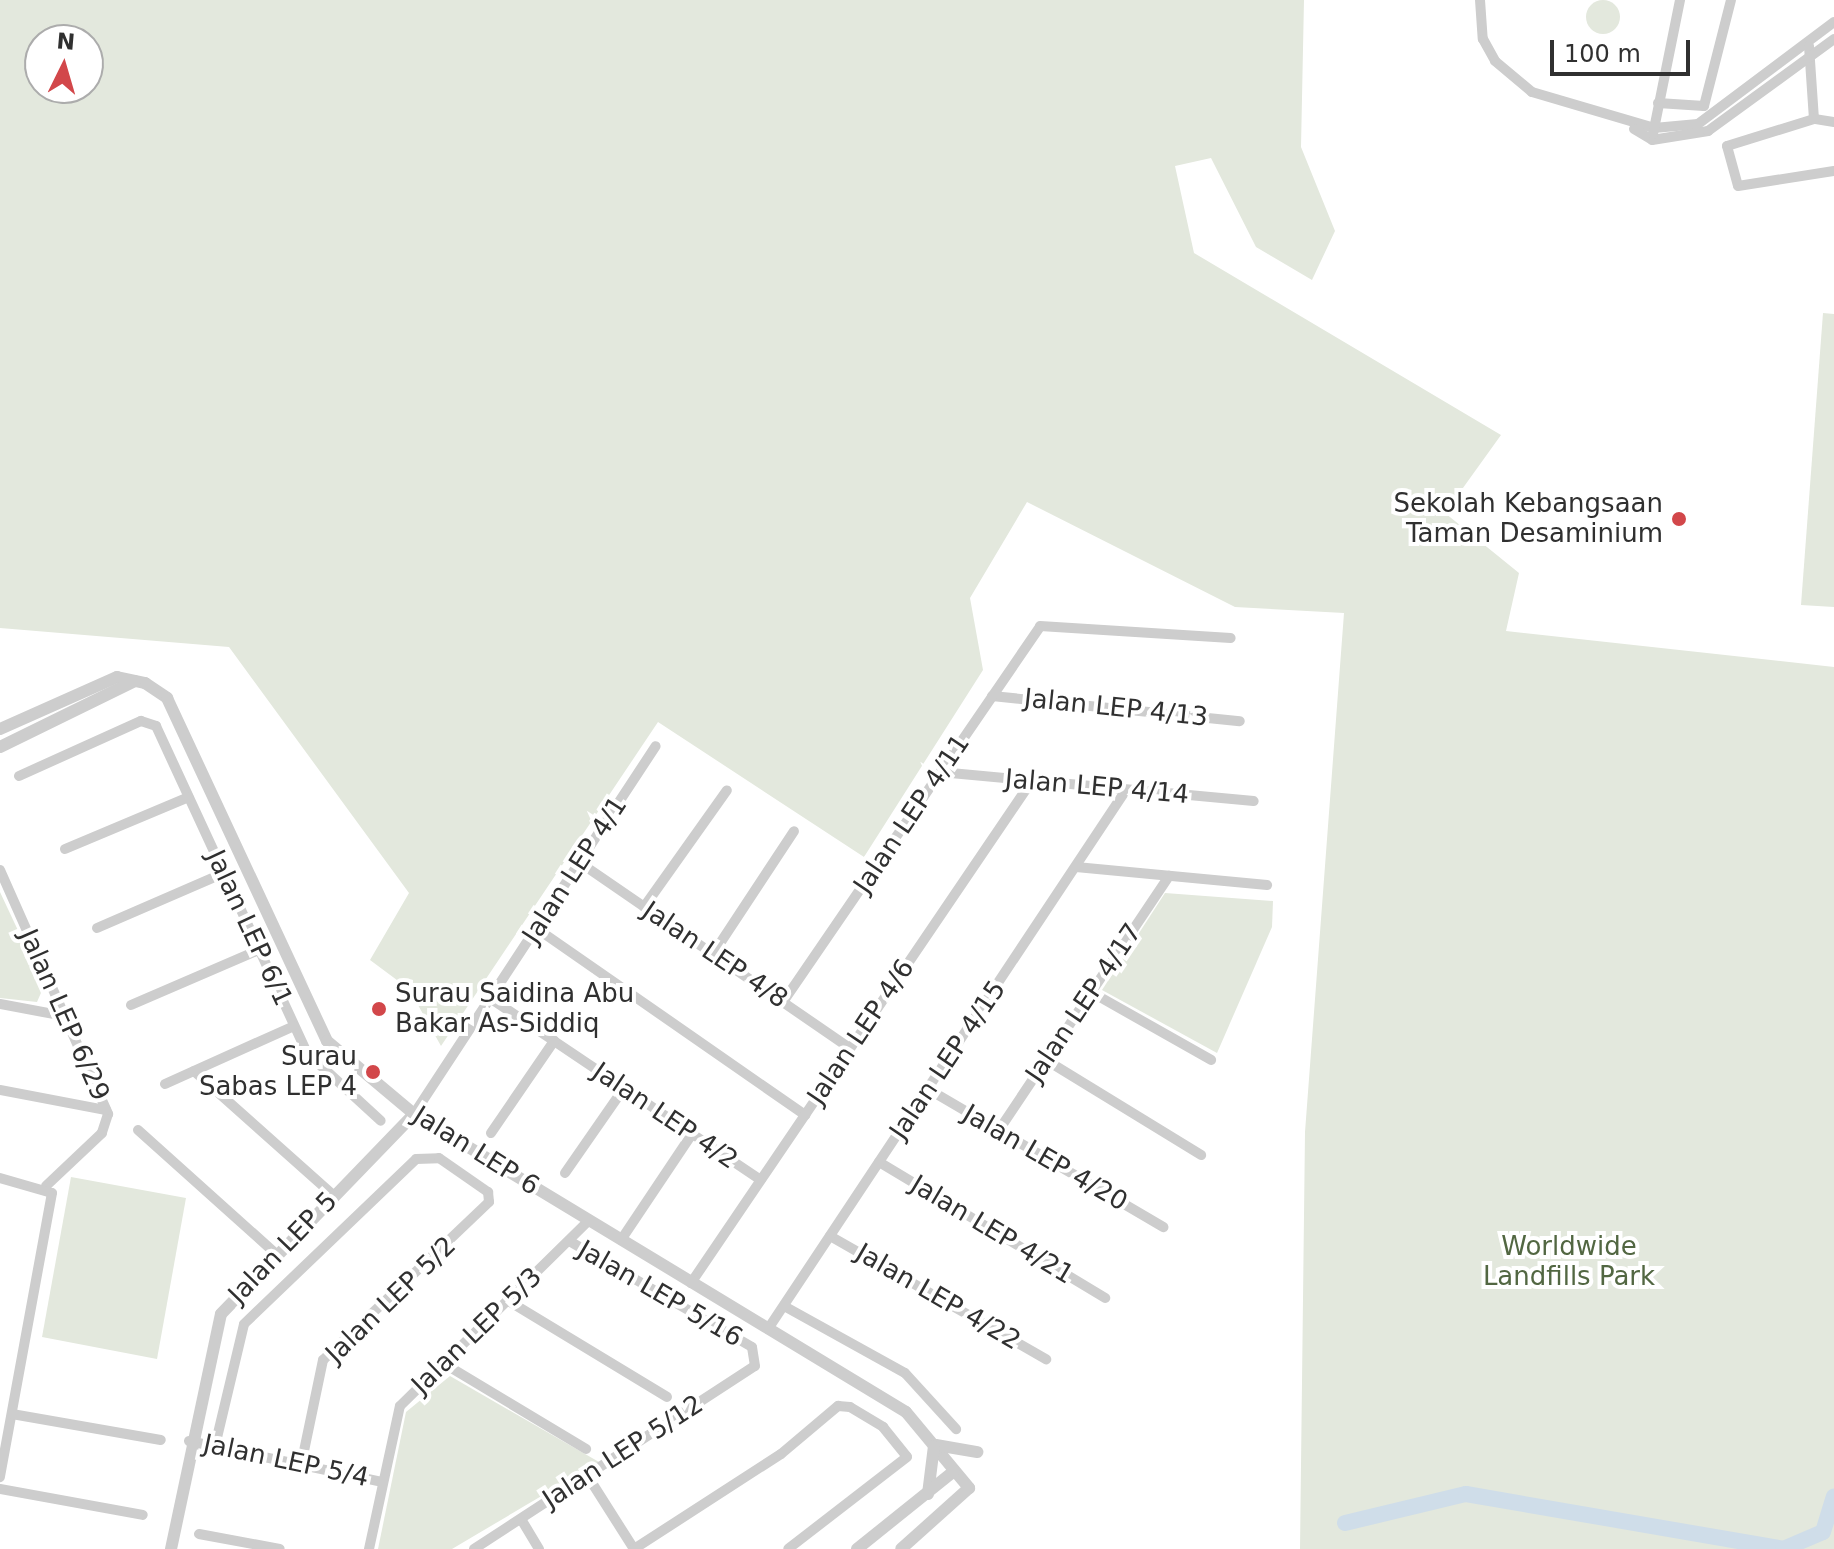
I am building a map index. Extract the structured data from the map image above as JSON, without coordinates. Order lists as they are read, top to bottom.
{
  "streets": {
    "street": [
      "Jalan LEP 4/13",
      "Jalan LEP 4/14",
      "Jalan LEP 4/11",
      "Jalan LEP 4/1",
      "Jalan LEP 6/1",
      "Jalan LEP 4/8",
      "Jalan LEP 4/17",
      "Jalan LEP 6/29",
      "Jalan LEP 4/6",
      "Jalan LEP 4/15",
      "Jalan LEP 4/2",
      "Jalan LEP 6",
      "Jalan LEP 4/20",
      "Jalan LEP 4/21",
      "Jalan LEP 5",
      "Jalan LEP 5/16",
      "Jalan LEP 4/22",
      "Jalan LEP 5/2",
      "Jalan LEP 5/3",
      "Jalan LEP 5/12",
      "Jalan LEP 5/4"
    ]
  },
  "crossings": [
    ["Jalan LEP 4/13", "Jalan LEP 4/11"],
    ["Jalan LEP 4/14", "Jalan LEP 4/11"],
    ["Jalan LEP 4/14", "Jalan LEP 4/6"],
    ["Jalan LEP 4/14", "Jalan LEP 4/15"],
    ["Jalan LEP 4/11", "Jalan LEP 4/8"],
    ["Jalan LEP 4/1", "Jalan LEP 4/8"],
    ["Jalan LEP 4/1", "Jalan LEP 4/2"],
    ["Jalan LEP 4/1", "Jalan LEP 6"],
    ["Jalan LEP 4/1", "Jalan LEP 5"],
    ["Jalan LEP 4/8", "Jalan LEP 4/6"],
    ["Jalan LEP 4/17", "Jalan LEP 4/20"],
    ["Jalan LEP 4/6", "Jalan LEP 4/2"],
    ["Jalan LEP 4/6", "Jalan LEP 6"],
    ["Jalan LEP 4/15", "Jalan LEP 6"],
    ["Jalan LEP 4/15", "Jalan LEP 4/20"],
    ["Jalan LEP 4/15", "Jalan LEP 4/21"],
    ["Jalan LEP 4/15", "Jalan LEP 4/22"],
    ["Jalan LEP 6", "Jalan LEP 5"],
    ["Jalan LEP 6", "Jalan LEP 5/3"],
    ["Jalan LEP 5", "Jalan LEP 5/4"],
    ["Jalan LEP 5/16", "Jalan LEP 5/3"],
    ["Jalan LEP 5/16", "Jalan LEP 5/12"],
    ["Jalan LEP 5/2", "Jalan LEP 5/4"],
    ["Jalan LEP 5/3", "Jalan LEP 5/4"]
  ],
  "parks": ["Worldwide Landfills Park"],
  "places": ["Sekolah Kebangsaan Taman Desaminium", "Surau Saidina Abu Bakar As-Siddiq", "Surau Sabas LEP 4"],
  "scale_bar": "100 m",
  "north": "top"
}
